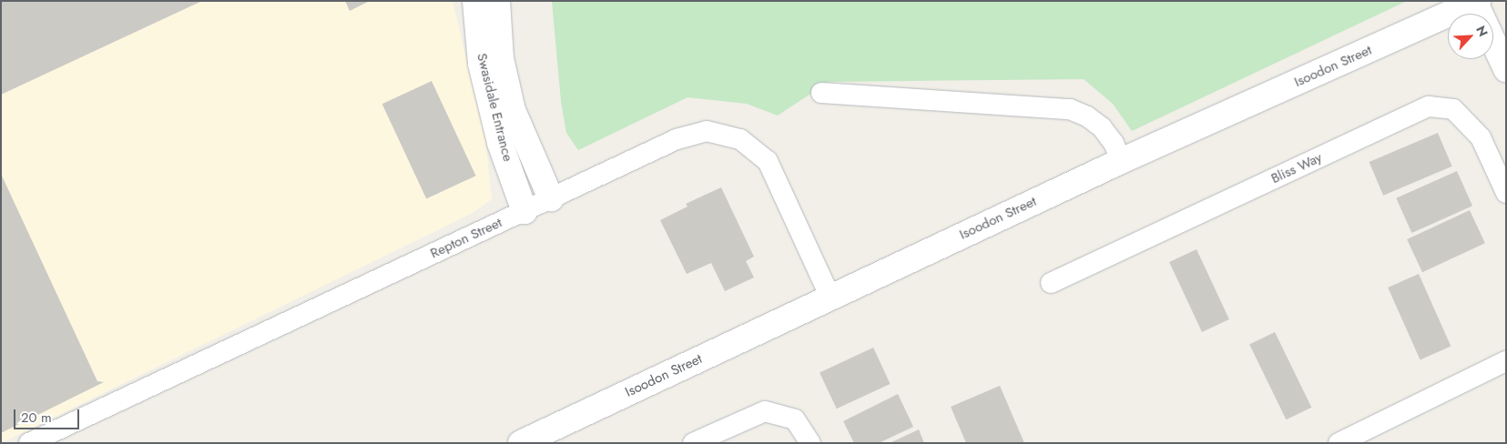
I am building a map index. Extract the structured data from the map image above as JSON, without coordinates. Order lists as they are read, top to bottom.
{
  "streets": {
    "street": [
      "Isoodon Street",
      "Swasidale Entrance",
      "Bliss Way",
      "Repton Street"
    ]
  },
  "crossings": [
    ["Isoodon Street", "Repton Street"],
    ["Swasidale Entrance", "Repton Street"]
  ],
  "scale_bar": "20 m",
  "north": "top right"
}
